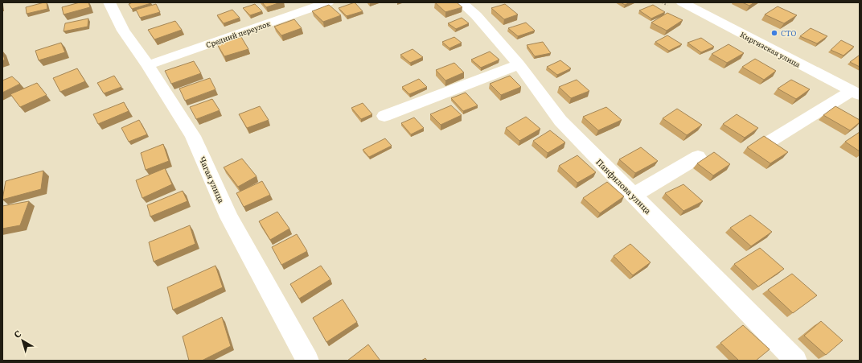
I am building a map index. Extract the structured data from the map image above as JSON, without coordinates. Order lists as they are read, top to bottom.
{
  "streets": {
    "street": [
      "Средний переулок",
      "Киргизская улица",
      "Чагая улица",
      "Панфилова улица"
    ]
  },
  "crossings": [
    ["Средний переулок", "Чагая улица"]
  ],
  "places": ["СТО"],
  "north": "top left"
}
